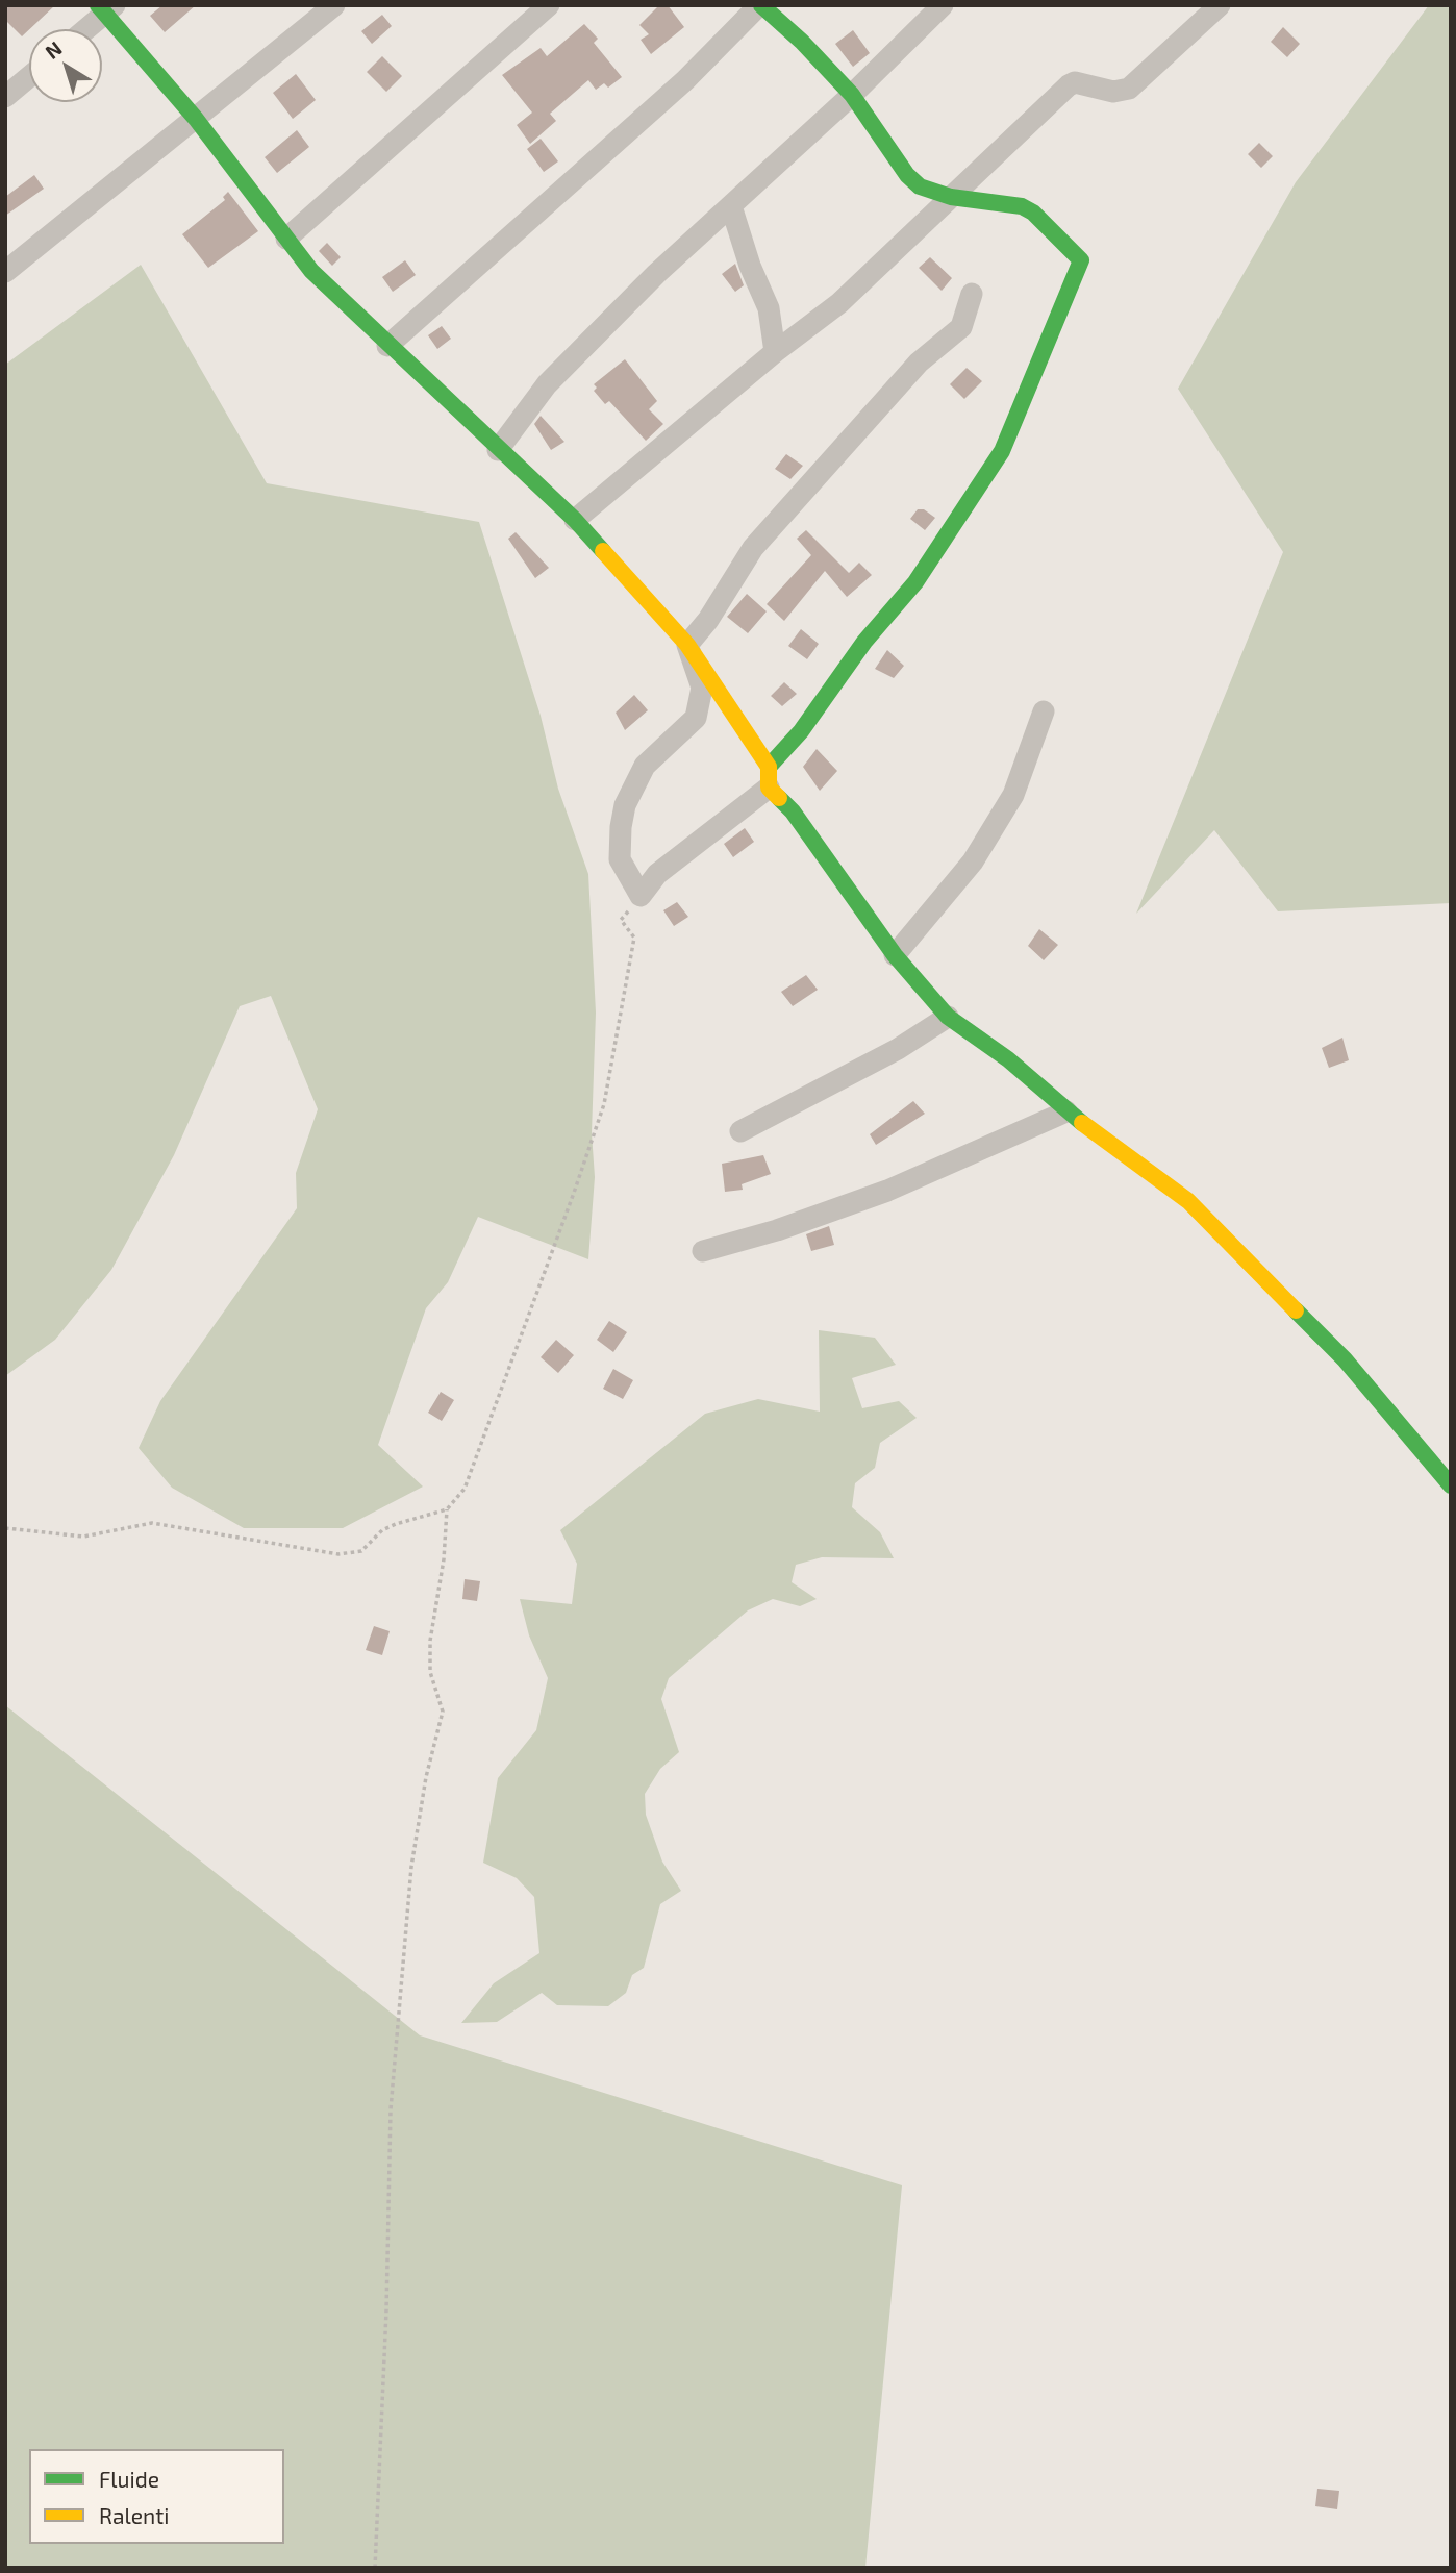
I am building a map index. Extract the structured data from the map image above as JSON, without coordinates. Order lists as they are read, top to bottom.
{
  "legend": ["Fluide", "Ralenti"],
  "north": "top left"
}
